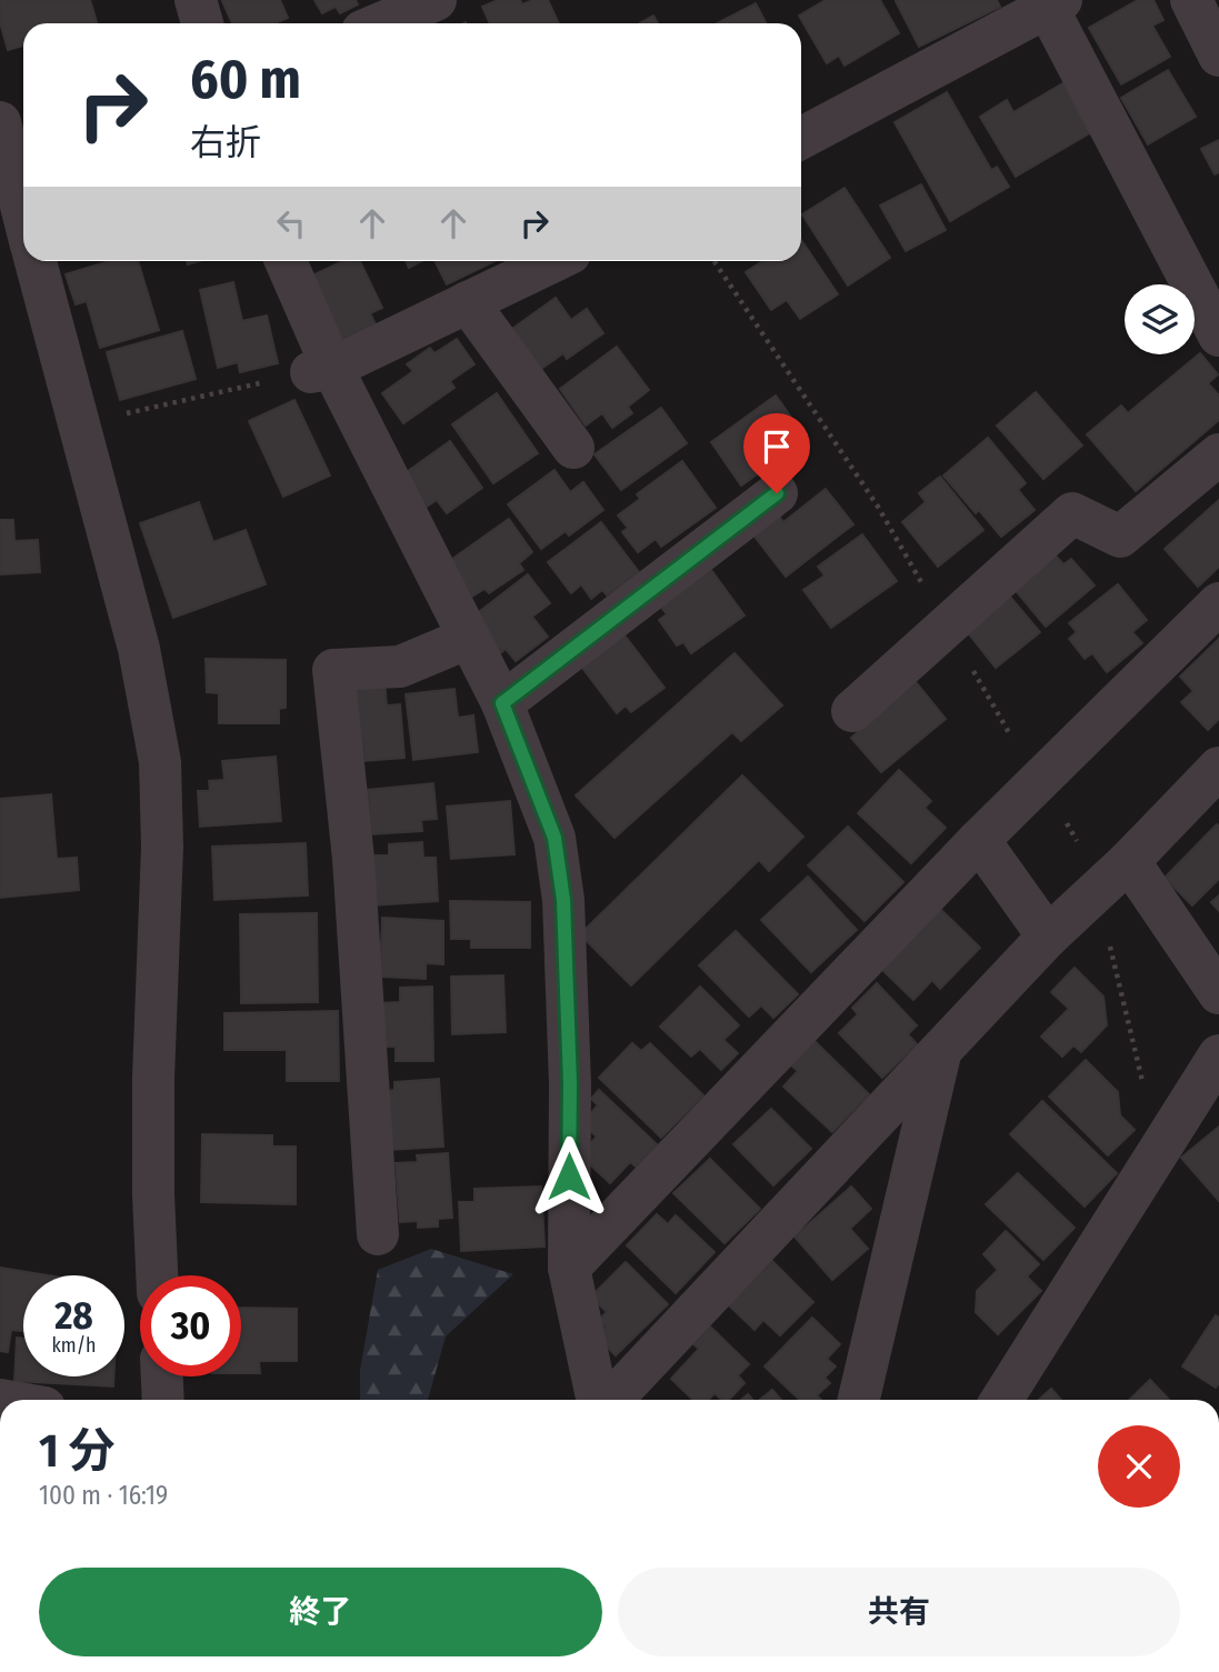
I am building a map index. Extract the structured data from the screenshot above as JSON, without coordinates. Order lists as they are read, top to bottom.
{
  "page": {
    "turn": ["60 m", "右折"],
    "speed": "28 km/h",
    "limit": "30",
    "heading": ["1 分", "100 m · 16:19"],
    "buttons": ["終了", "共有"]
  }
}
